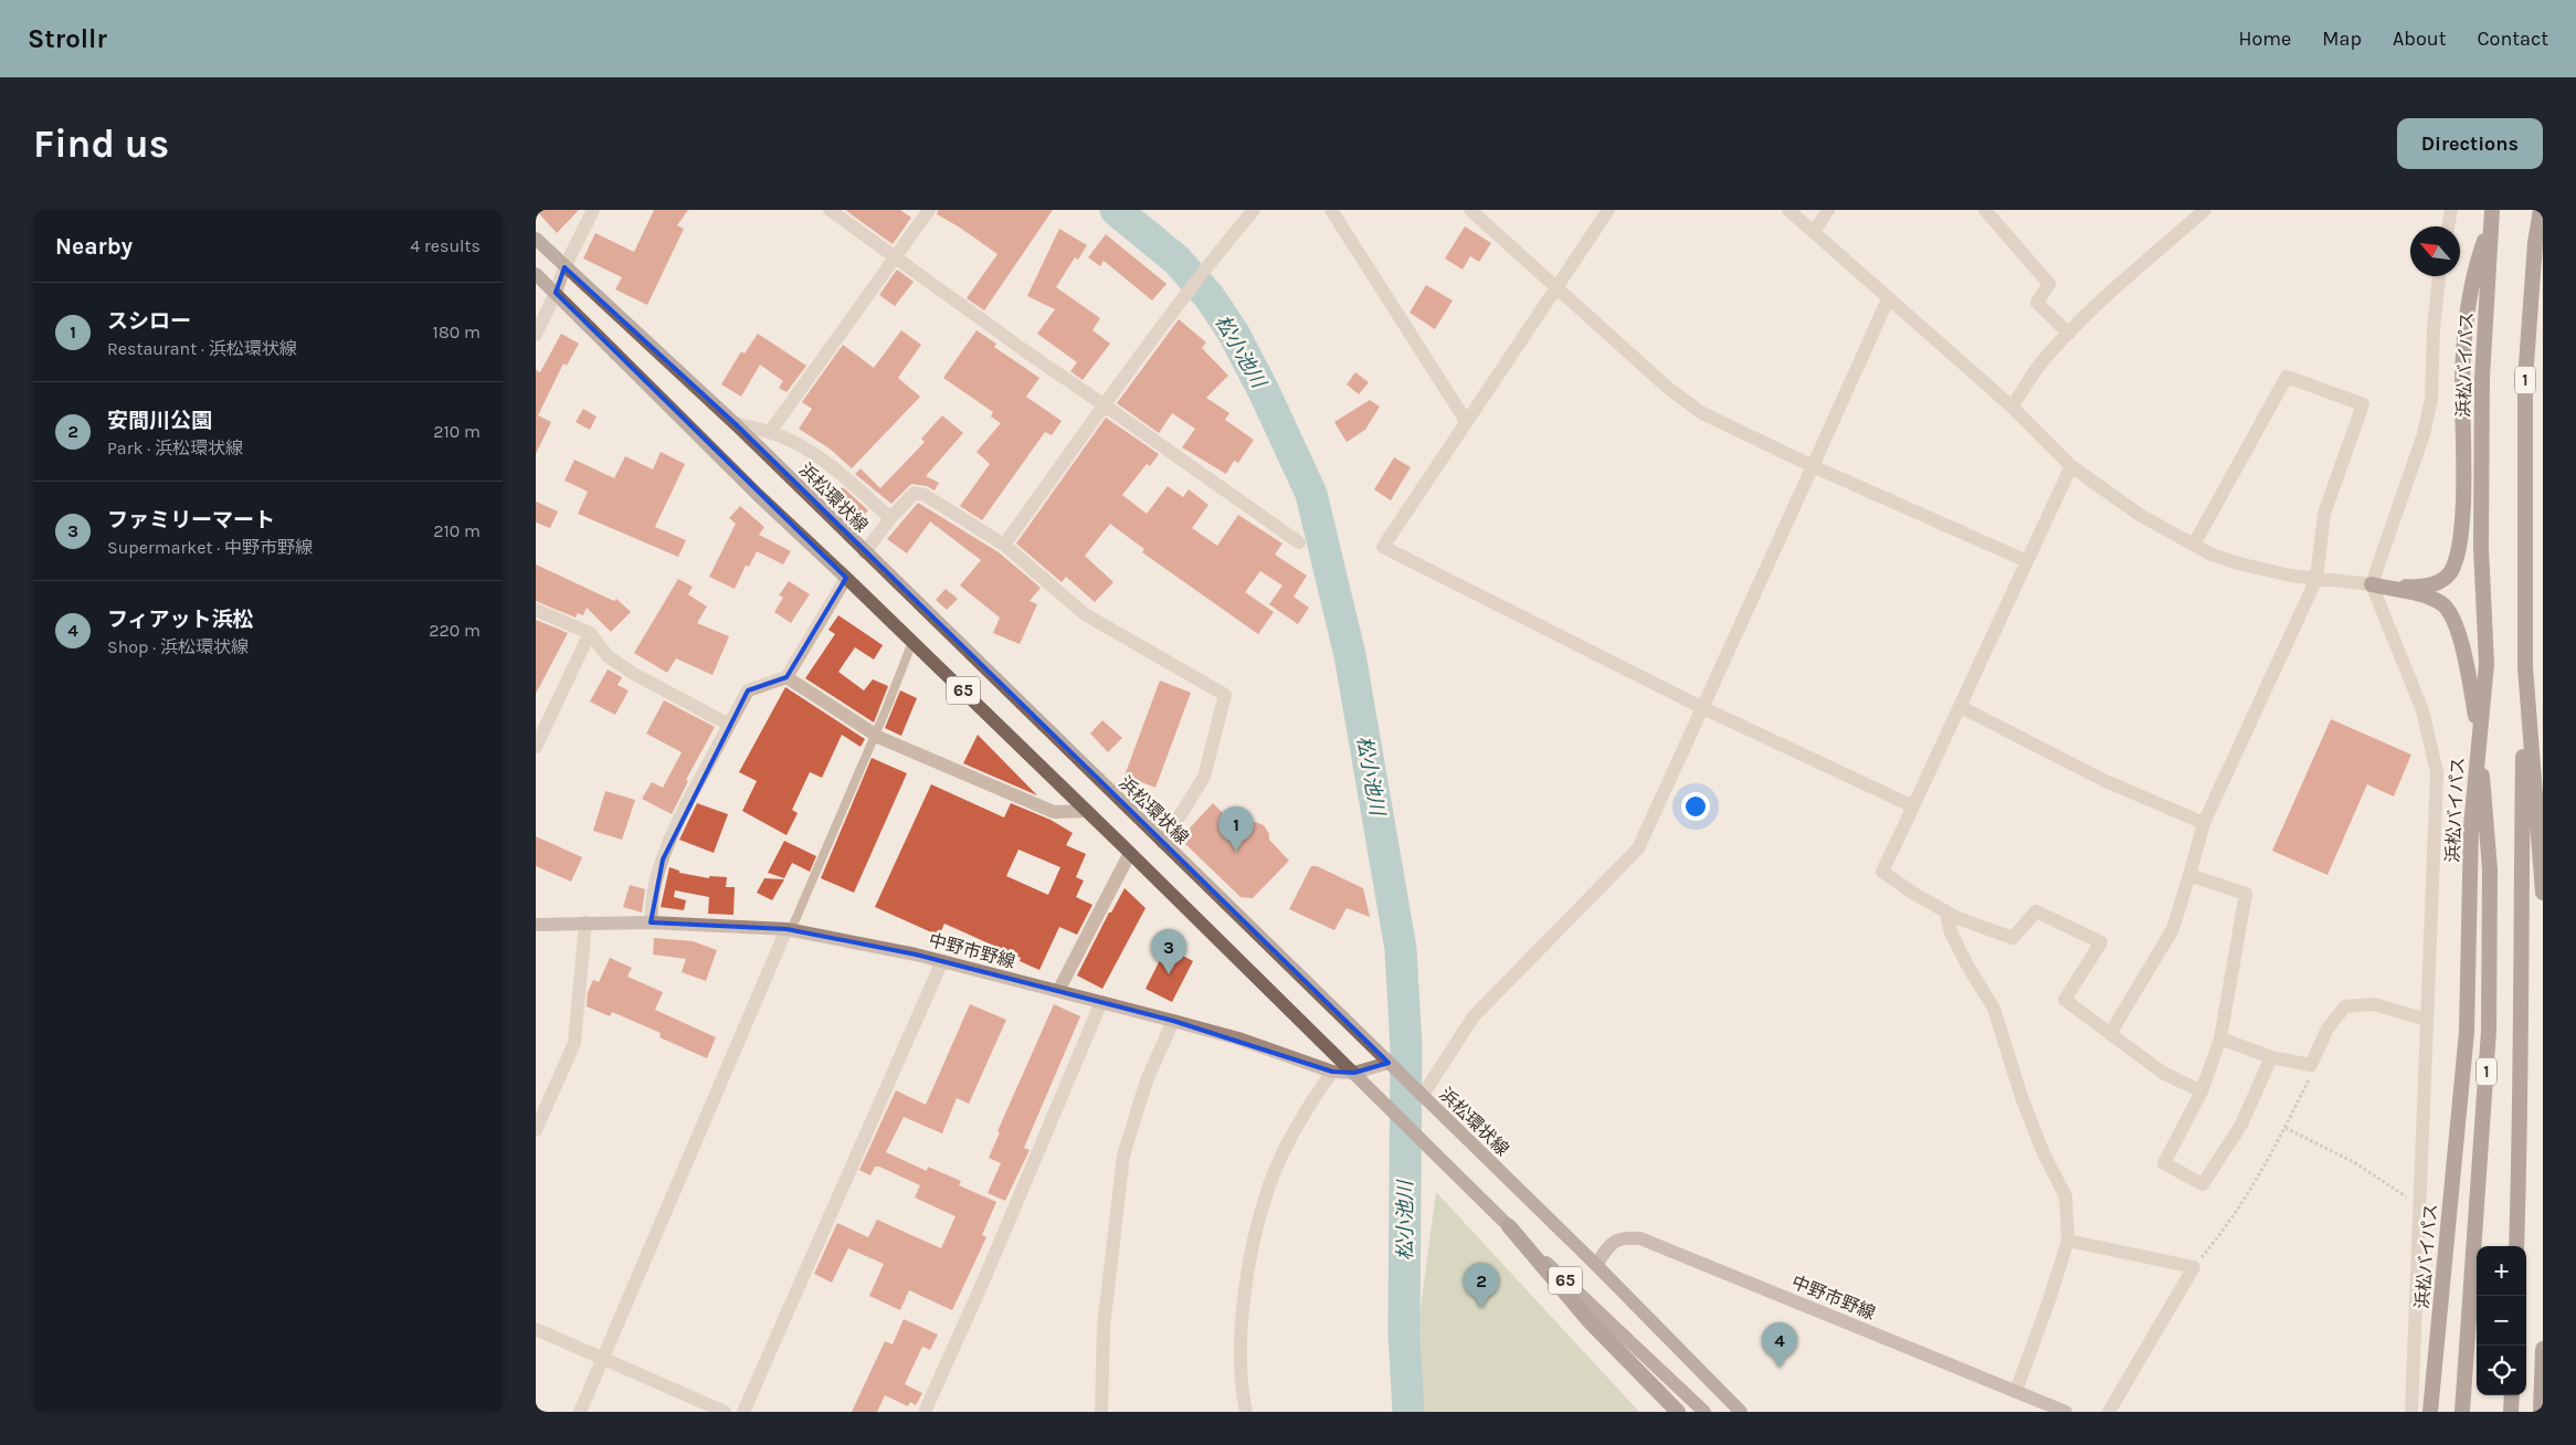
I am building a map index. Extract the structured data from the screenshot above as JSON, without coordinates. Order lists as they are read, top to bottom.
{
  "streets": {
    "highway": ["浜松バイパス", "1"],
    "main road": ["浜松環状線", "65", "中野市野線"]
  },
  "crossings": [
    ["浜松バイパス", "1"],
    ["浜松環状線", "中野市野線"],
    ["65", "中野市野線"]
  ],
  "water": ["松小池川"],
  "north": "top left",
  "page": {
    "header": "Strollr",
    "nav": [
      "Home",
      "Map",
      "About",
      "Contact"
    ],
    "buttons": "Directions",
    "title": "Find us",
    "heading": ["Nearby", "4 results"],
    "list": [
      {
        "mark": "1",
        "name": "スシロー",
        "note": "Restaurant · 浜松環状線",
        "value": "180 m"
      },
      {
        "mark": "2",
        "name": "安間川公園",
        "note": "Park · 浜松環状線",
        "value": "210 m"
      },
      {
        "mark": "3",
        "name": "ファミリーマート",
        "note": "Supermarket · 中野市野線",
        "value": "210 m"
      },
      {
        "mark": "4",
        "name": "フィアット浜松",
        "note": "Shop · 浜松環状線",
        "value": "220 m"
      }
    ],
    "pins": [
      "1",
      "3",
      "2",
      "4"
    ],
    "map_buttons": ["+", "−"]
  }
}
